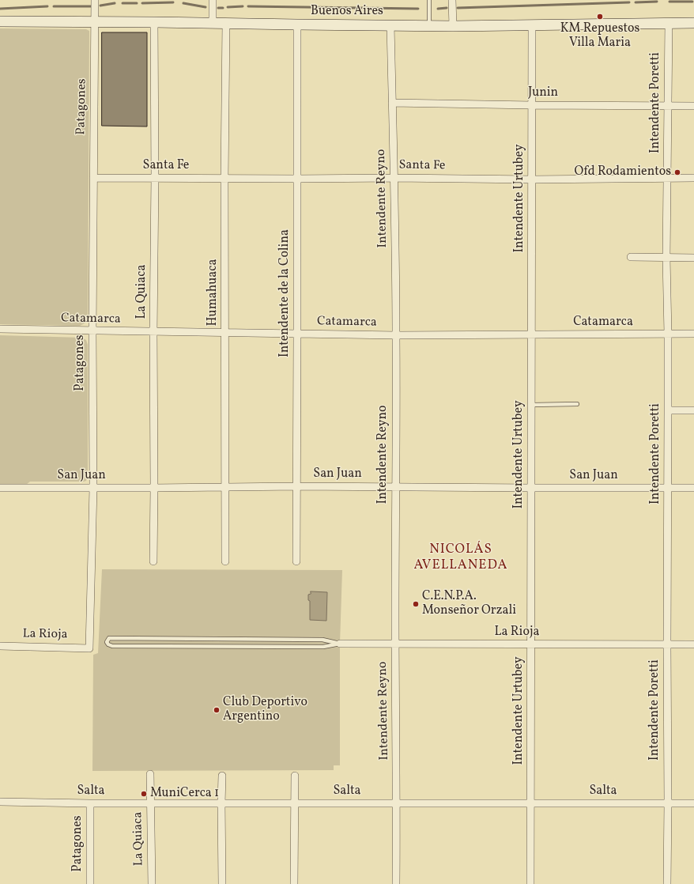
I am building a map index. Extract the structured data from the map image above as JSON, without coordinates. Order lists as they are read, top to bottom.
{
  "streets": {
    "main road": ["Buenos Aires"],
    "street": [
      "Junin",
      "Intendente Poretti",
      "Patagones",
      "Santa Fe",
      "Intendente Reyno",
      "Intendente Urtubey",
      "La Quiaca",
      "Humahuaca",
      "Intendente de la Colina",
      "Catamarca",
      "San Juan",
      "La Rioja",
      "Salta"
    ]
  },
  "crossings": [
    ["Buenos Aires", "Intendente Poretti"],
    ["Buenos Aires", "Patagones"],
    ["Buenos Aires", "Intendente Reyno"],
    ["Buenos Aires", "Intendente Urtubey"],
    ["Buenos Aires", "La Quiaca"],
    ["Buenos Aires", "Humahuaca"],
    ["Buenos Aires", "Intendente de la Colina"],
    ["Junin", "Intendente Poretti"],
    ["Junin", "Intendente Reyno"],
    ["Junin", "Intendente Urtubey"],
    ["Intendente Poretti", "Santa Fe"],
    ["Intendente Poretti", "Catamarca"],
    ["Intendente Poretti", "San Juan"],
    ["Intendente Poretti", "La Rioja"],
    ["Intendente Poretti", "Salta"],
    ["Patagones", "Santa Fe"],
    ["Patagones", "Catamarca"],
    ["Patagones", "San Juan"],
    ["Patagones", "La Rioja"],
    ["Patagones", "Salta"],
    ["Santa Fe", "Intendente Reyno"],
    ["Santa Fe", "Intendente Urtubey"],
    ["Santa Fe", "La Quiaca"],
    ["Santa Fe", "Humahuaca"],
    ["Santa Fe", "Intendente de la Colina"],
    ["Intendente Reyno", "Catamarca"],
    ["Intendente Reyno", "San Juan"],
    ["Intendente Reyno", "La Rioja"],
    ["Intendente Reyno", "Salta"],
    ["Intendente Urtubey", "Catamarca"],
    ["Intendente Urtubey", "San Juan"],
    ["Intendente Urtubey", "La Rioja"],
    ["Intendente Urtubey", "Salta"],
    ["La Quiaca", "Catamarca"],
    ["La Quiaca", "San Juan"],
    ["La Quiaca", "Salta"],
    ["Humahuaca", "Catamarca"],
    ["Humahuaca", "San Juan"],
    ["Intendente de la Colina", "Catamarca"],
    ["Intendente de la Colina", "San Juan"]
  ],
  "districts": ["NICOLÁS AVELLANEDA"],
  "places": [
    "KM Repuestos Villa Maria",
    "Ofd Rodamientos",
    "C.E.N.P.A. Monseñor Orzali",
    "Club Deportivo Argentino",
    "MuniCerca 1"
  ]
}
